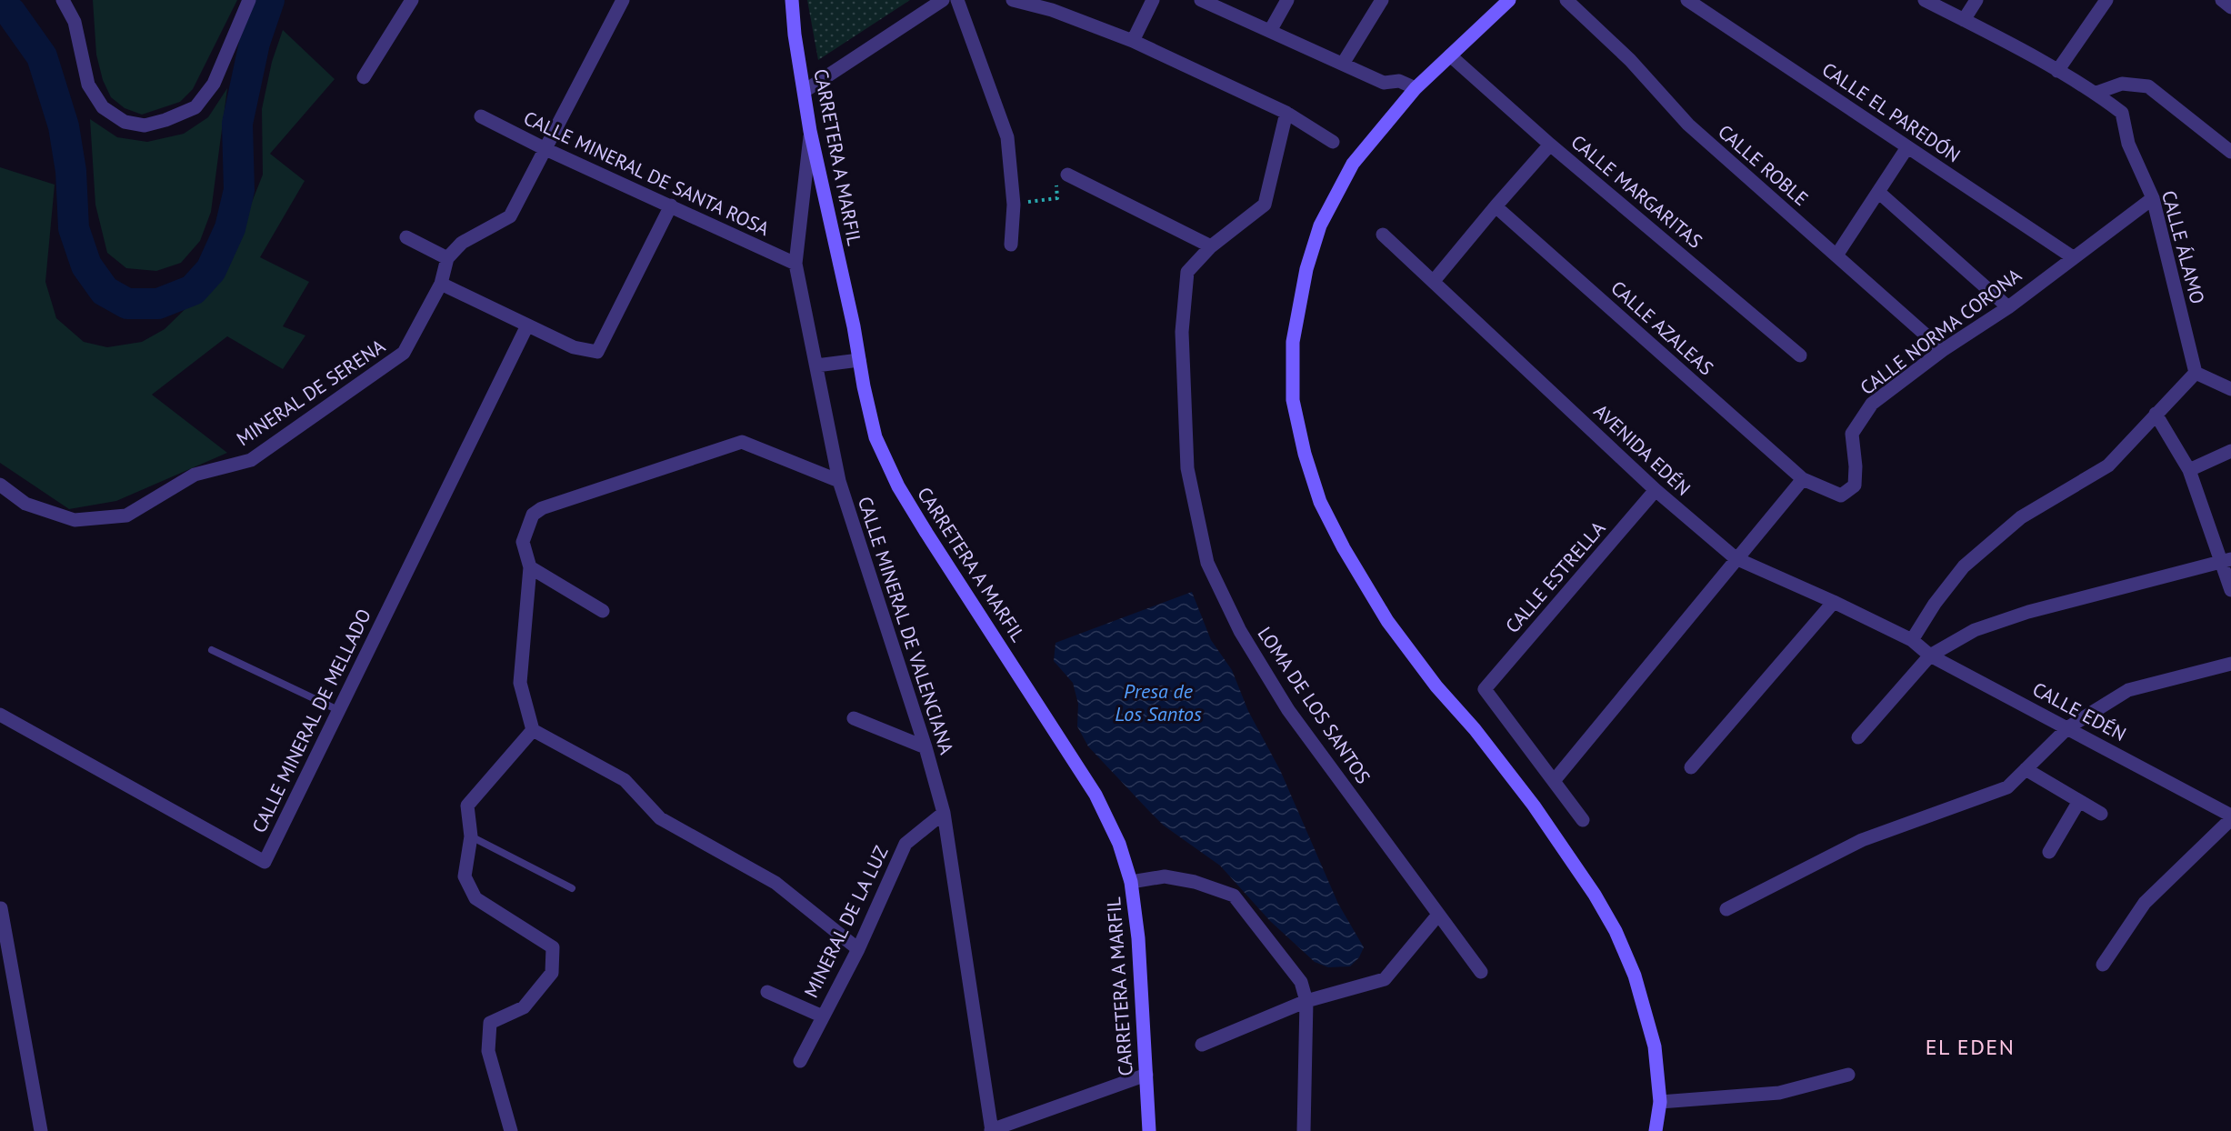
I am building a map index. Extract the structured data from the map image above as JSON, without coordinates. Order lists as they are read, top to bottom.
{
  "streets": {
    "street": [
      "CALLE EL PAREDÓN",
      "CARRETERA A MARFIL",
      "CALLE ROBLE",
      "CALLE MINERAL DE SANTA ROSA",
      "CALLE MARGARITAS",
      "CALLE ÁLAMO",
      "CALLE AZALEAS",
      "CALLE NORMA CORONA",
      "MINERAL DE SERENA",
      "AVENIDA EDÉN",
      "CALLE ESTRELLA",
      "CALLE MINERAL DE VALENCIANA",
      "LOMA DE LOS SANTOS",
      "CALLE EDÉN",
      "CALLE MINERAL DE MELLADO",
      "MINERAL DE LA LUZ"
    ]
  },
  "crossings": [
    ["CALLE EL PAREDÓN", "CALLE NORMA CORONA"],
    ["CARRETERA A MARFIL", "CALLE MINERAL DE VALENCIANA"],
    ["CALLE ROBLE", "CALLE NORMA CORONA"],
    ["CALLE MINERAL DE SANTA ROSA", "CALLE MINERAL DE VALENCIANA"],
    ["CALLE ÁLAMO", "CALLE NORMA CORONA"],
    ["CALLE AZALEAS", "CALLE NORMA CORONA"],
    ["AVENIDA EDÉN", "CALLE ESTRELLA"],
    ["AVENIDA EDÉN", "CALLE EDÉN"],
    ["CALLE MINERAL DE VALENCIANA", "MINERAL DE LA LUZ"]
  ],
  "districts": ["EL EDEN"],
  "water": ["Presa de Los Santos"]
}
